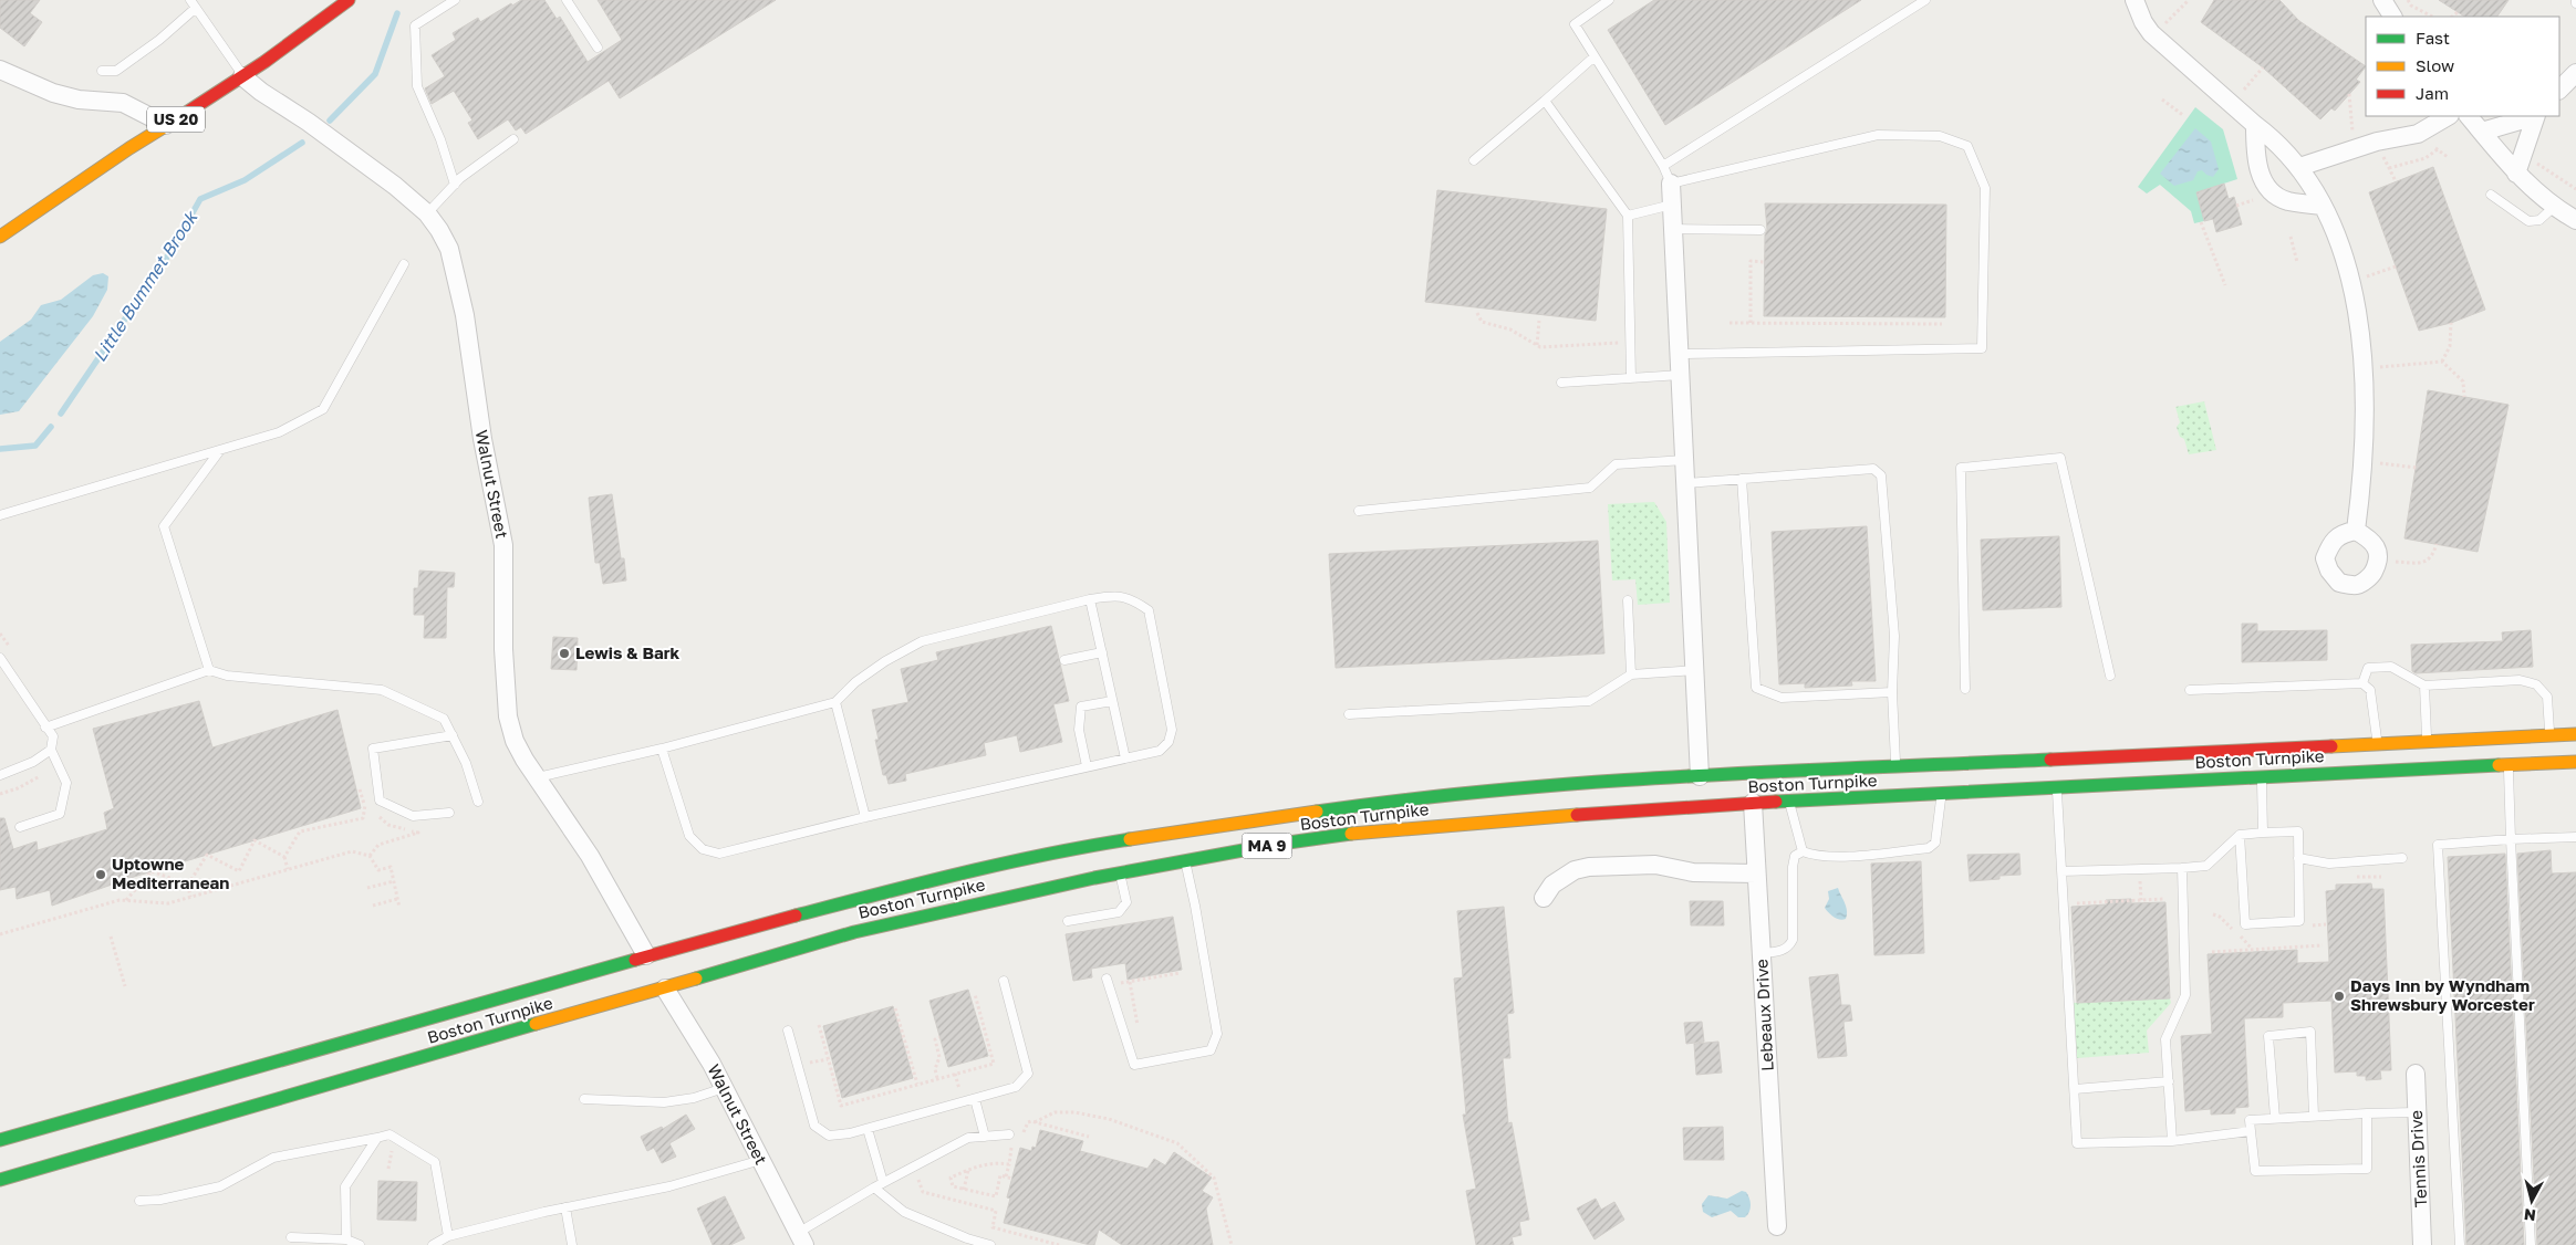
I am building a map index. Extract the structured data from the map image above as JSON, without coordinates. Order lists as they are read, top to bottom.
{
  "streets": {
    "main road": ["US 20", "Boston Turnpike", "MA 9"],
    "street": ["Walnut Street", "Lebeaux Drive", "Tennis Drive"]
  },
  "crossings": [
    ["US 20", "Walnut Street"],
    ["Walnut Street", "Boston Turnpike"],
    ["Boston Turnpike", "Lebeaux Drive"]
  ],
  "water": ["Little Bummet Brook"],
  "places": ["Lewis & Bark", "Uptowne Mediterranean", "Days Inn by Wyndham Shrewsbury Worcester"],
  "legend": ["Fast", "Slow", "Jam"],
  "north": "bottom"
}
